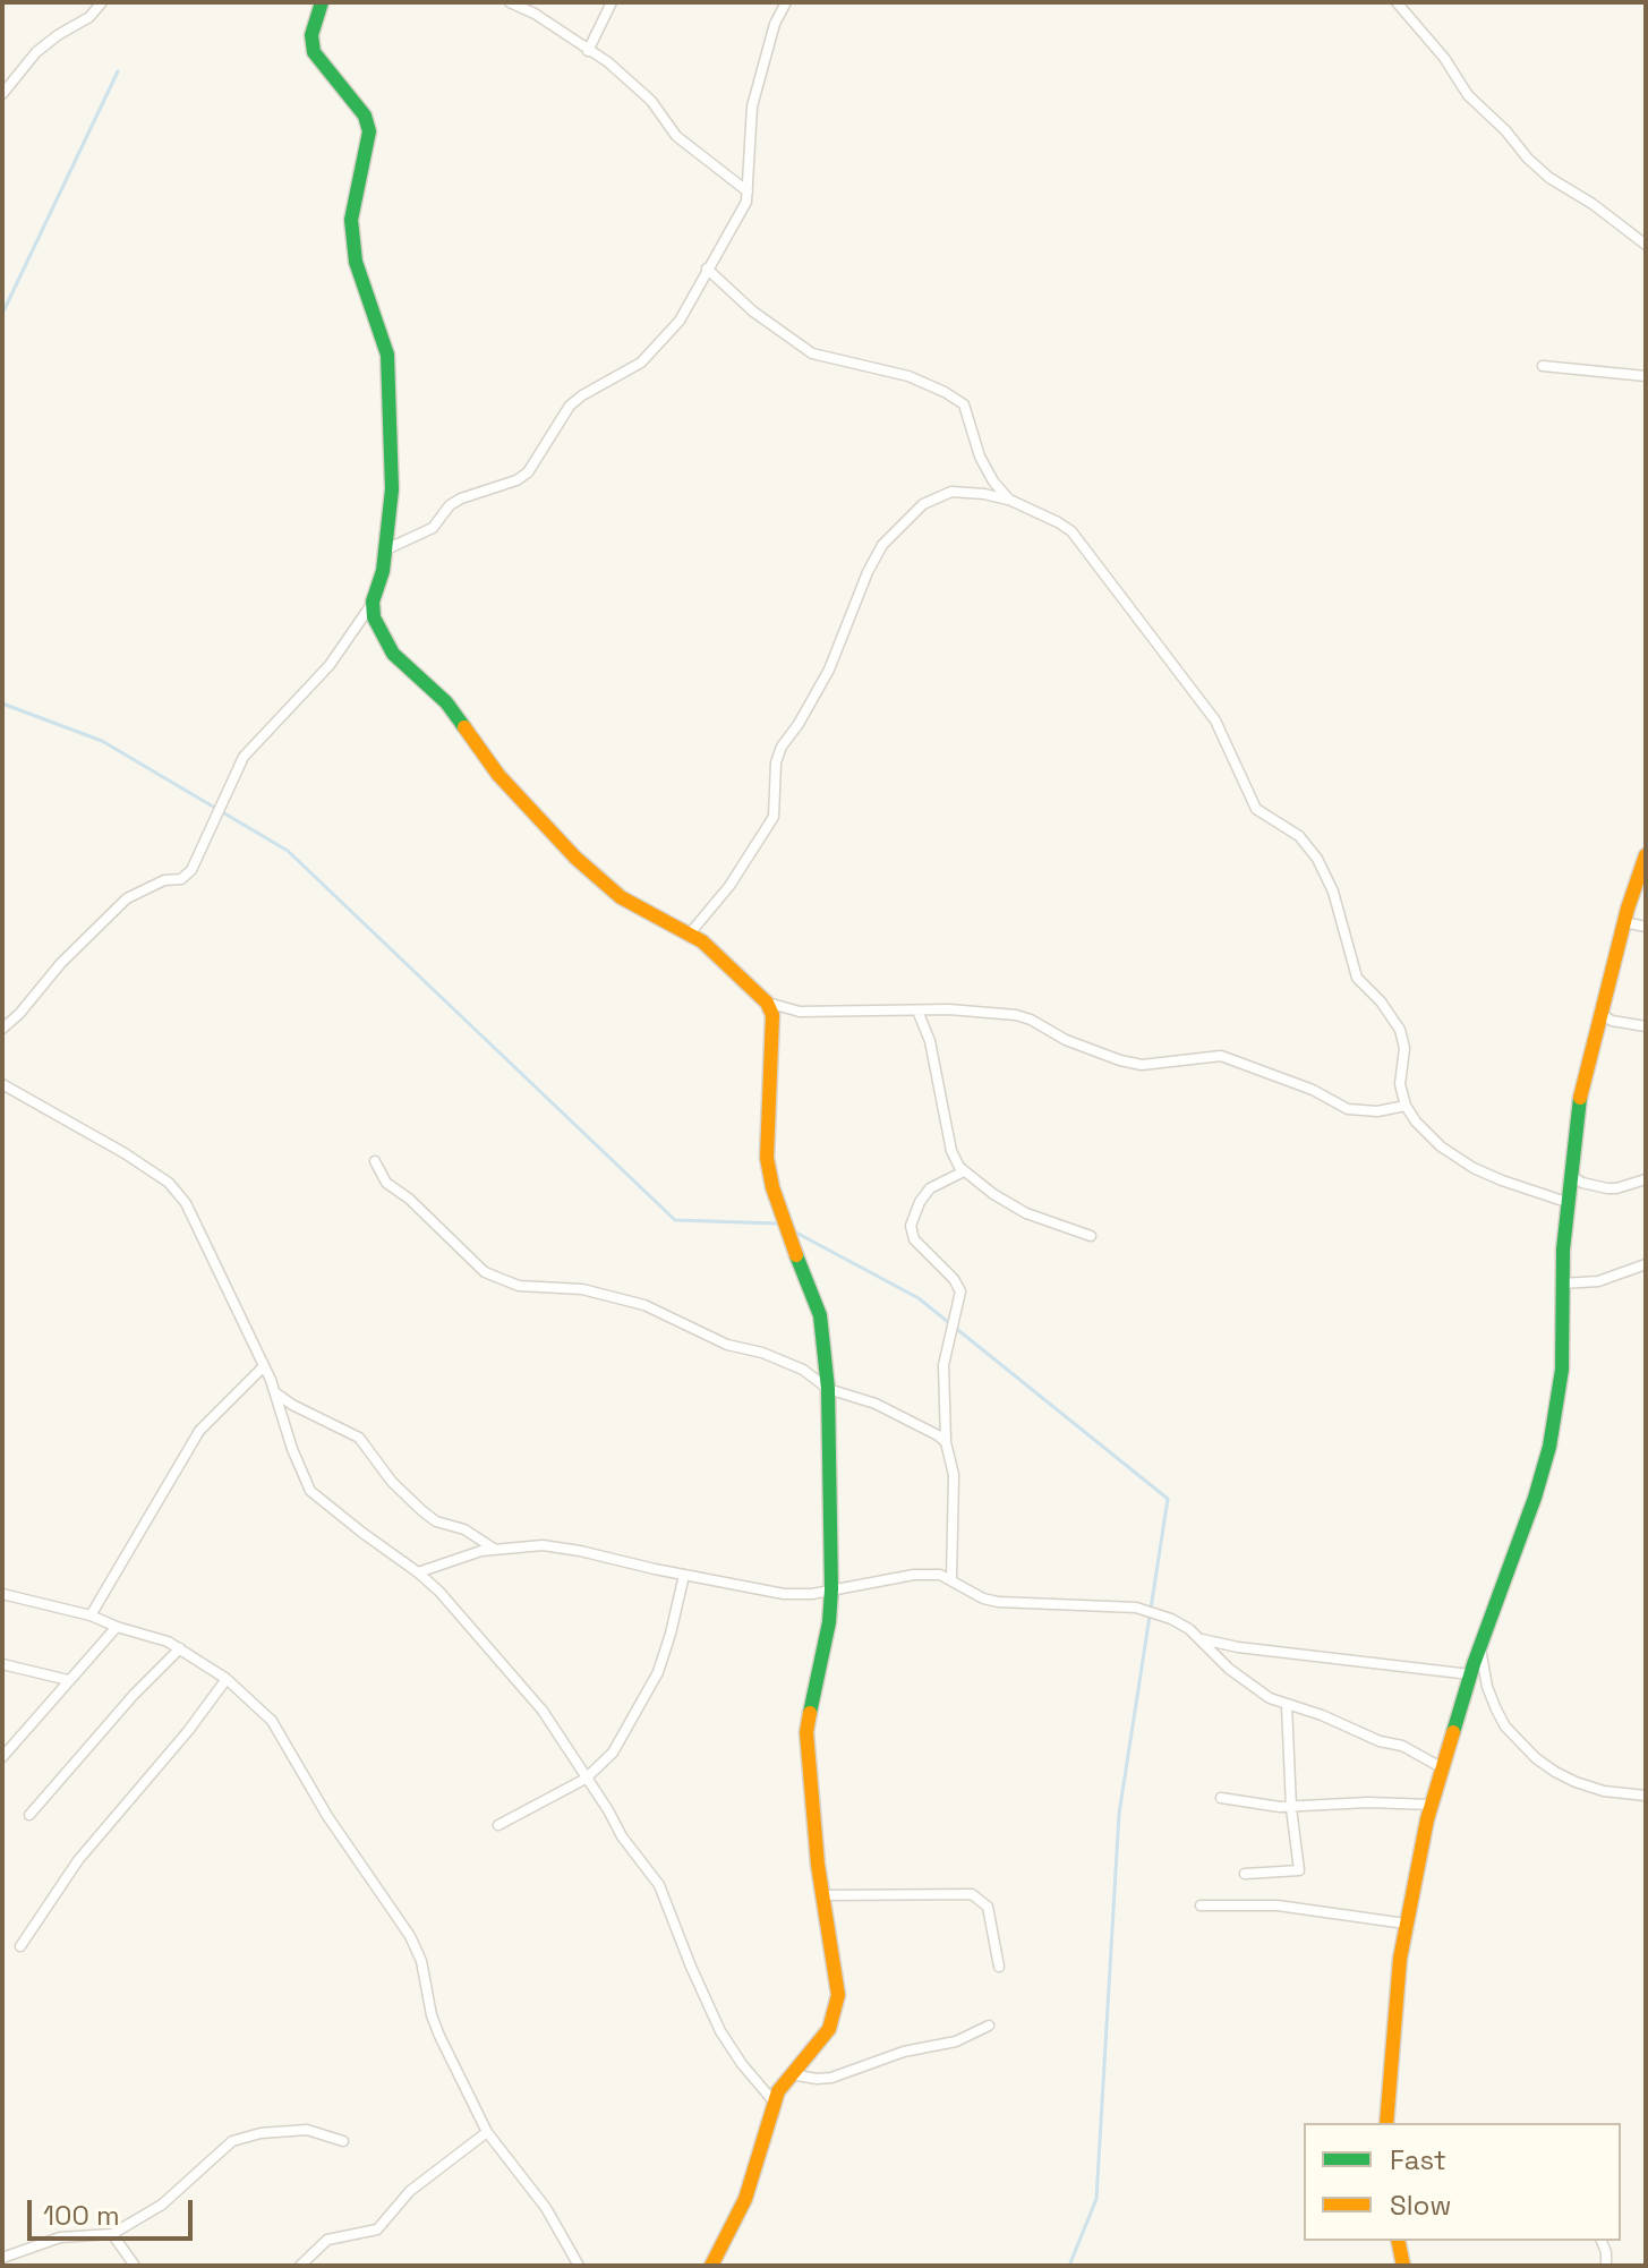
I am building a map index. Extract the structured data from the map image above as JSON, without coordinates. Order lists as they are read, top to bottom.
{
  "legend": ["Fast", "Slow"],
  "scale_bar": "100 m"
}
